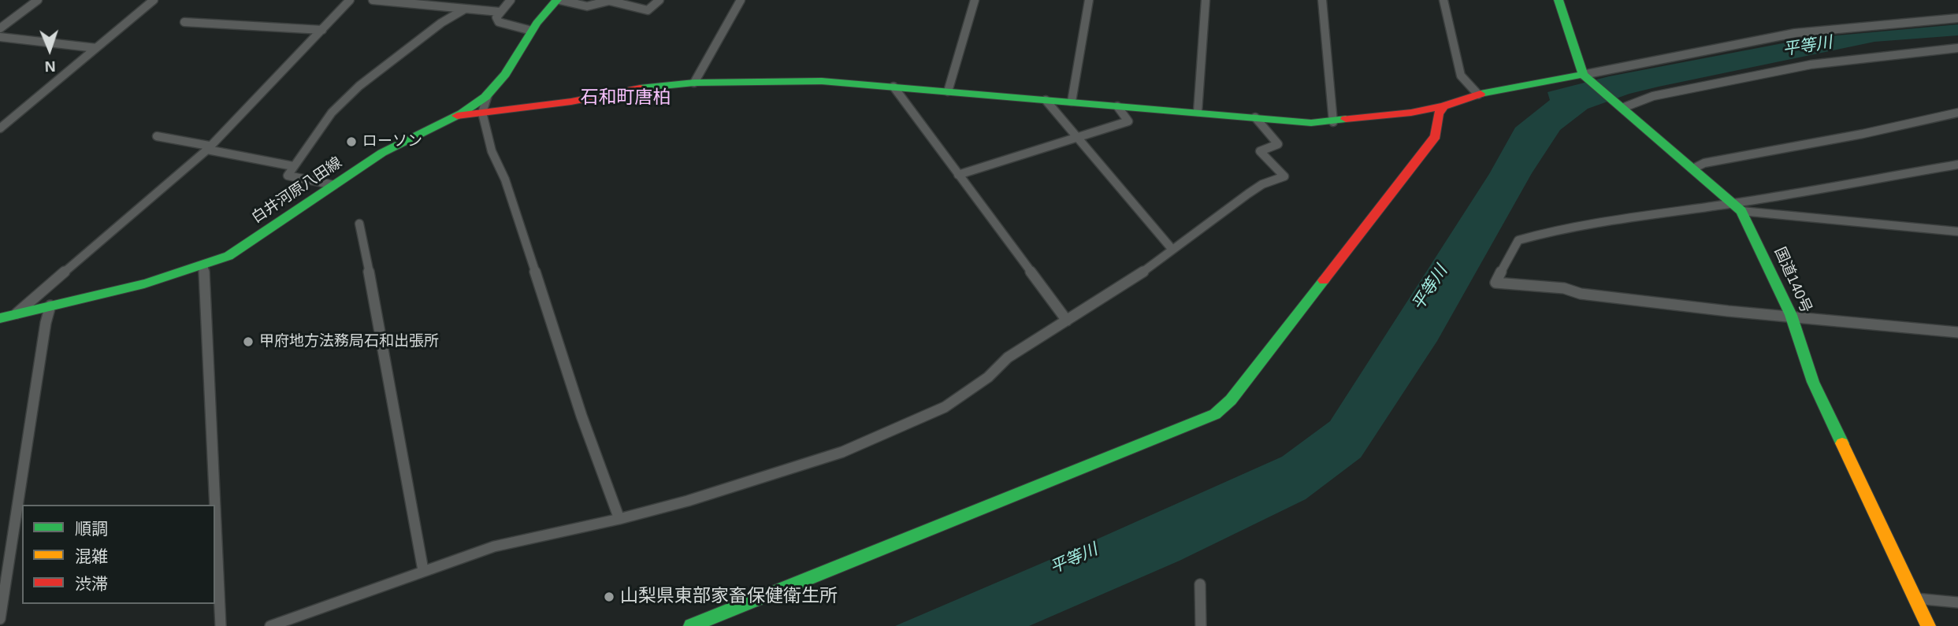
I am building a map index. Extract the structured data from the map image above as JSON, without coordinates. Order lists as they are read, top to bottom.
{
  "streets": {
    "main road": ["白井河原八田線", "国道140号"]
  },
  "districts": ["石和町唐柏"],
  "water": ["平等川"],
  "places": ["ローソン", "甲府地方法務局石和出張所", "山梨県東部家畜保健衛生所"],
  "legend": ["順調", "混雑", "渋滞"],
  "north": "bottom"
}
